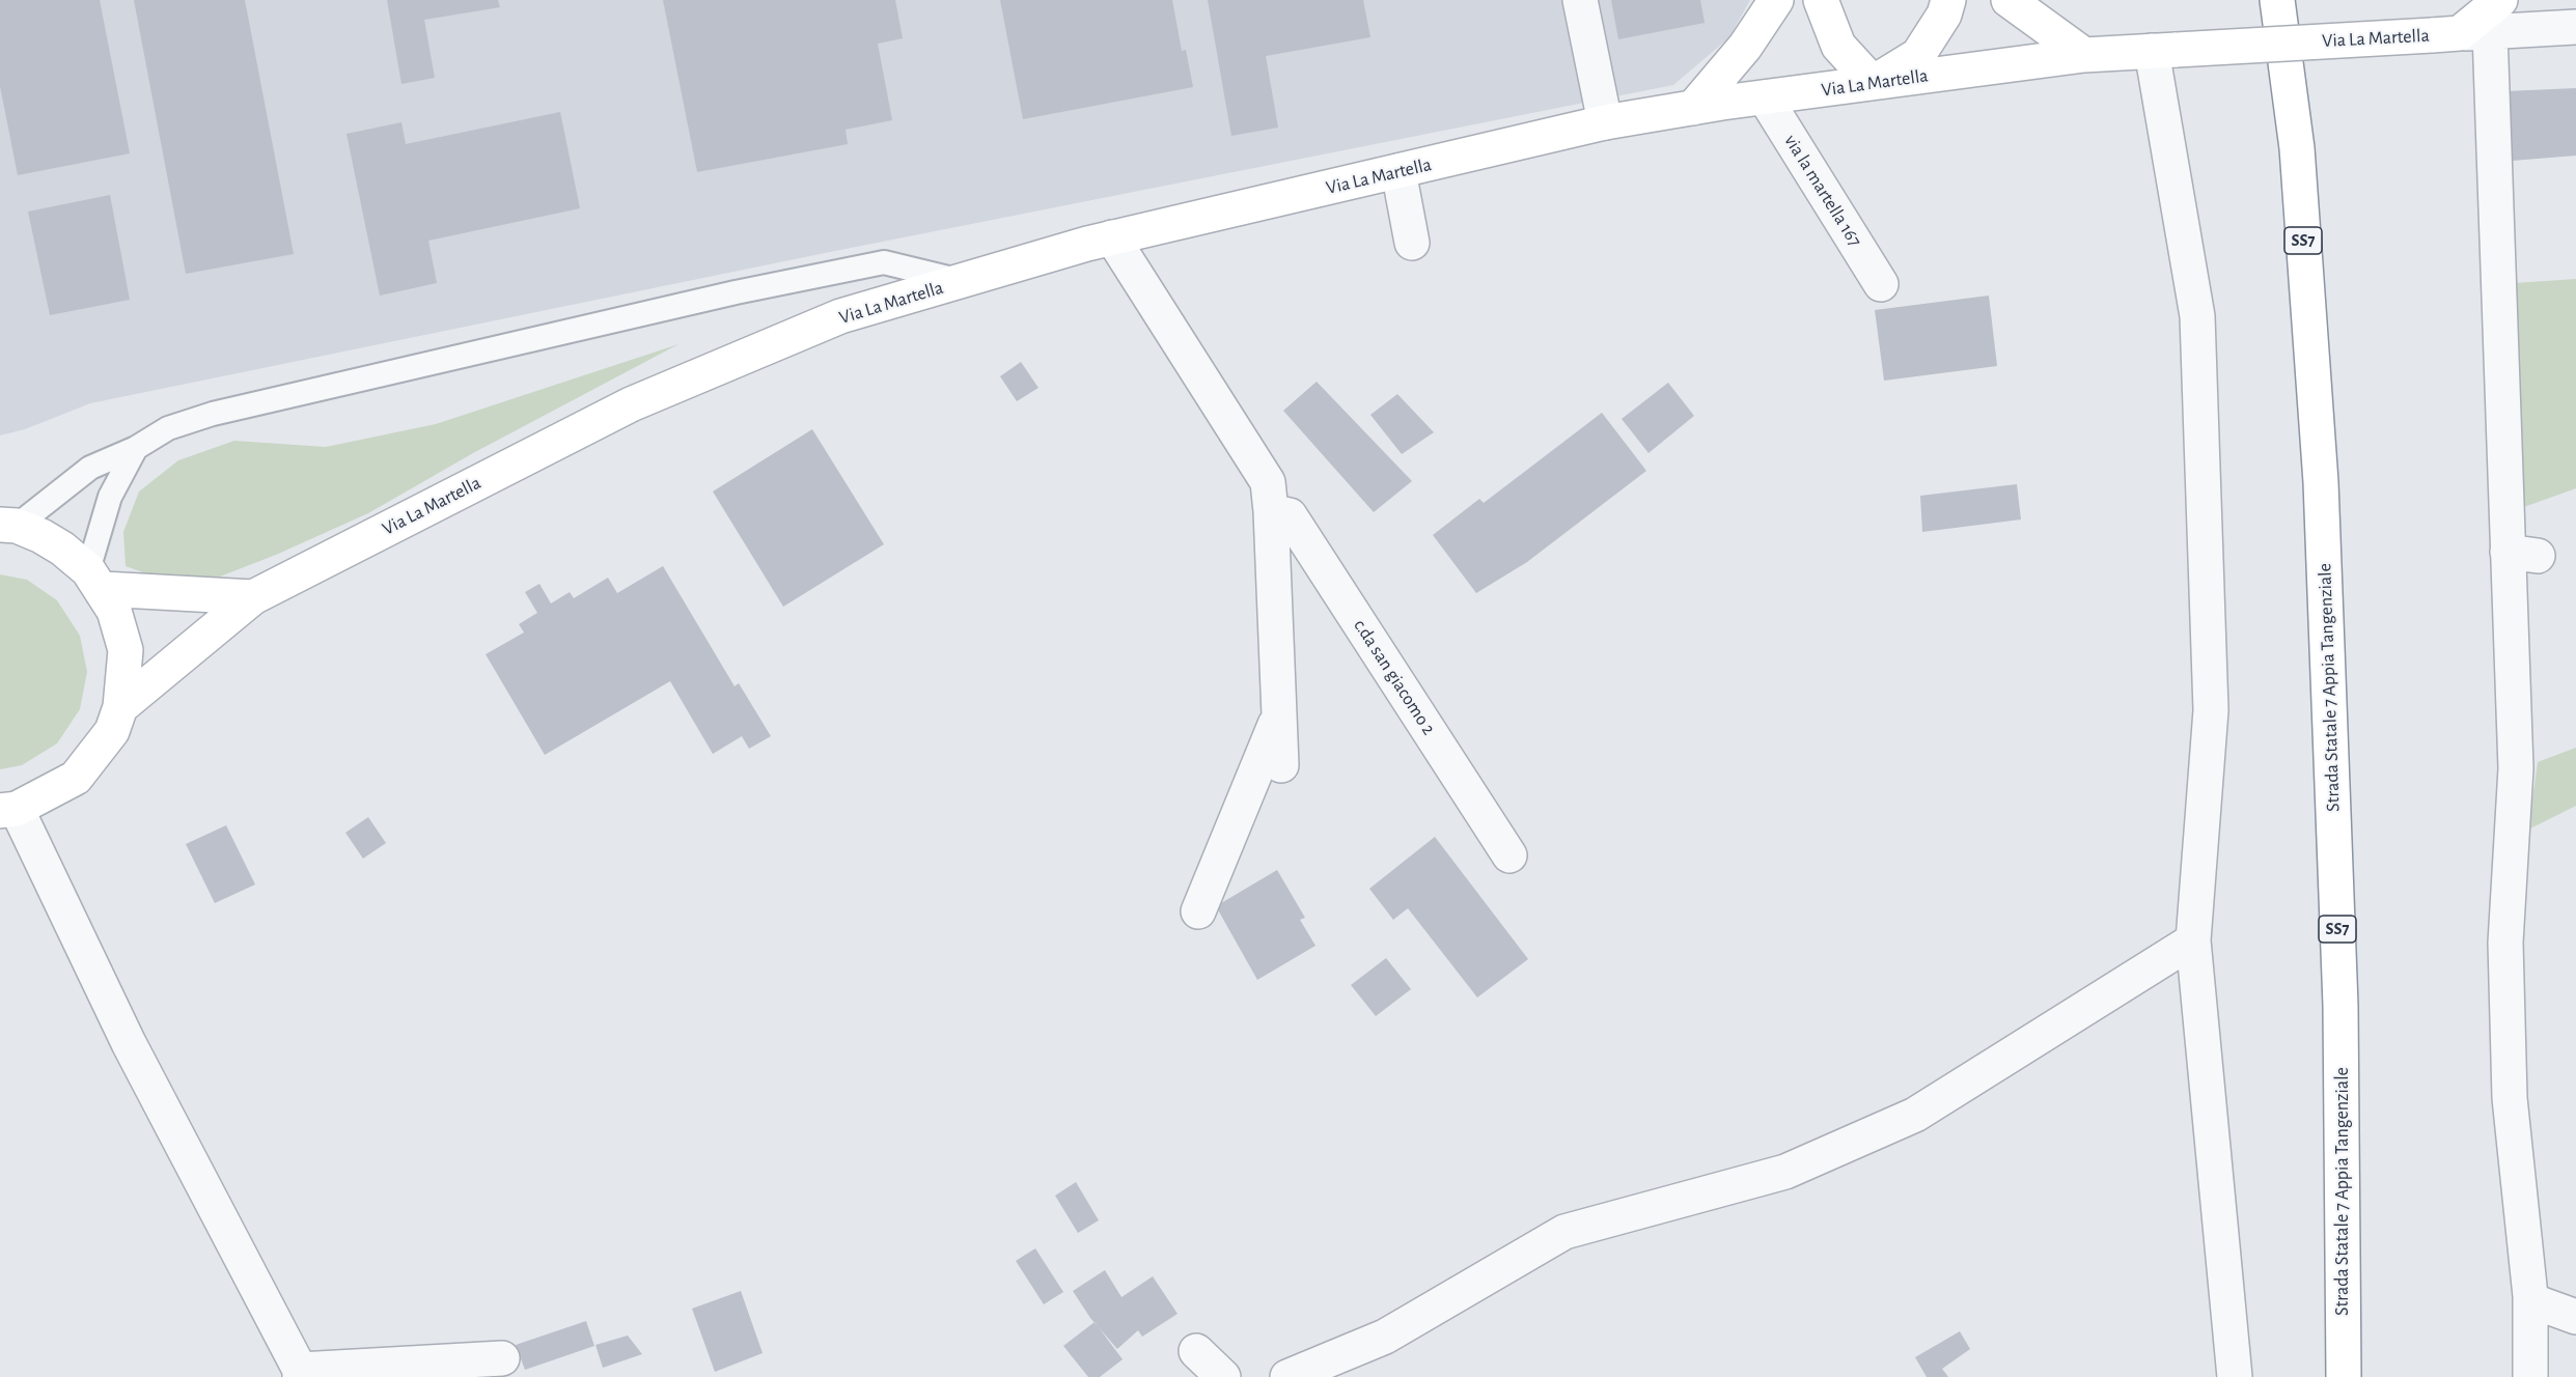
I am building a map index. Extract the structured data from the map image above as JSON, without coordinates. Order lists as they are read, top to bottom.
{
  "streets": {
    "main road": ["Via La Martella", "SS7", "Strada Statale 7 Appia Tangenziale"],
    "street": ["via la martella 167", "c.da san giacomo 2"]
  },
  "crossings": [
    ["Via La Martella", "via la martella 167"]
  ]
}
